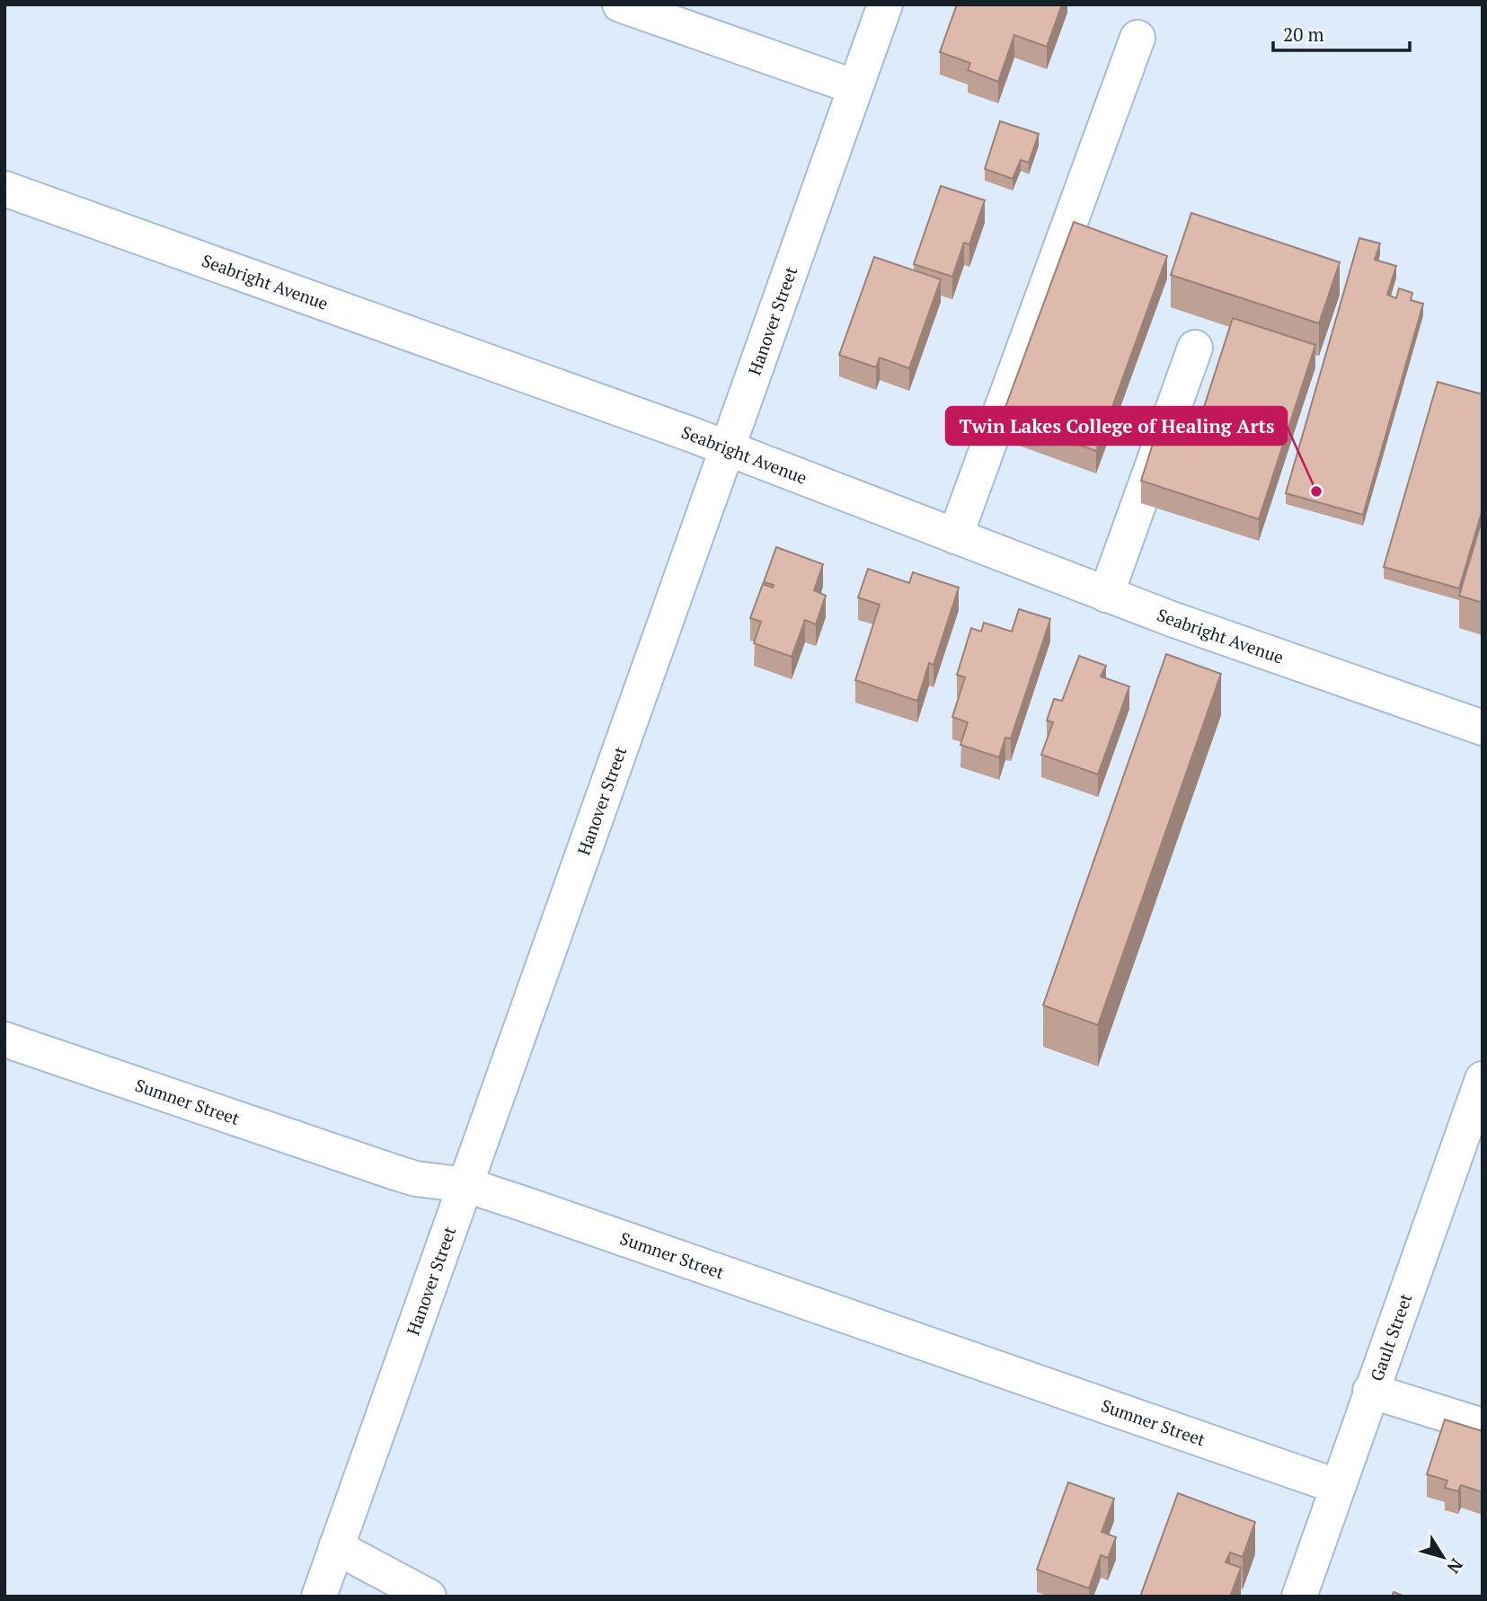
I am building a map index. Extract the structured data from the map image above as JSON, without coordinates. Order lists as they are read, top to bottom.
{
  "streets": {
    "street": [
      "Seabright Avenue",
      "Hanover Street",
      "Sumner Street",
      "Gault Street"
    ]
  },
  "crossings": [
    ["Seabright Avenue", "Hanover Street"],
    ["Hanover Street", "Sumner Street"],
    ["Sumner Street", "Gault Street"]
  ],
  "places": ["Twin Lakes College of Healing Arts"],
  "scale_bar": "20 m",
  "north": "bottom right"
}
